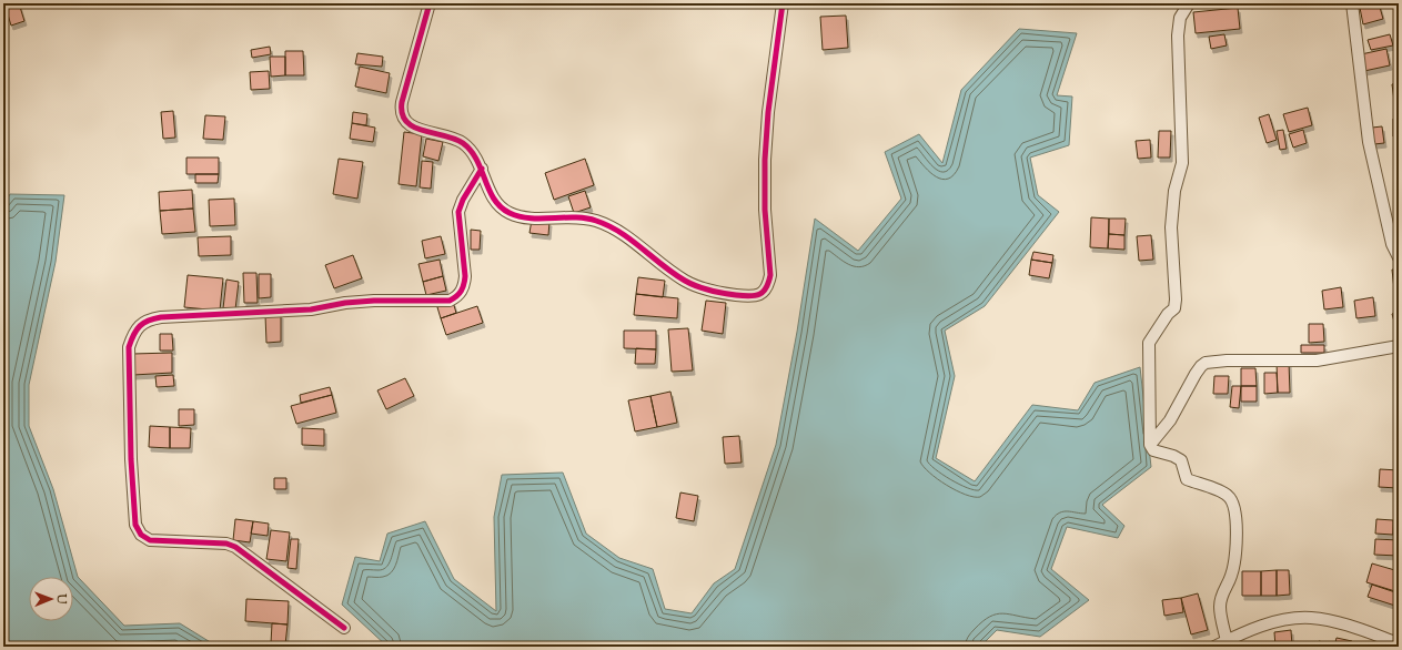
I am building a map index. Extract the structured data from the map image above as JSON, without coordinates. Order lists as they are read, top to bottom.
{
  "north": "right"
}
